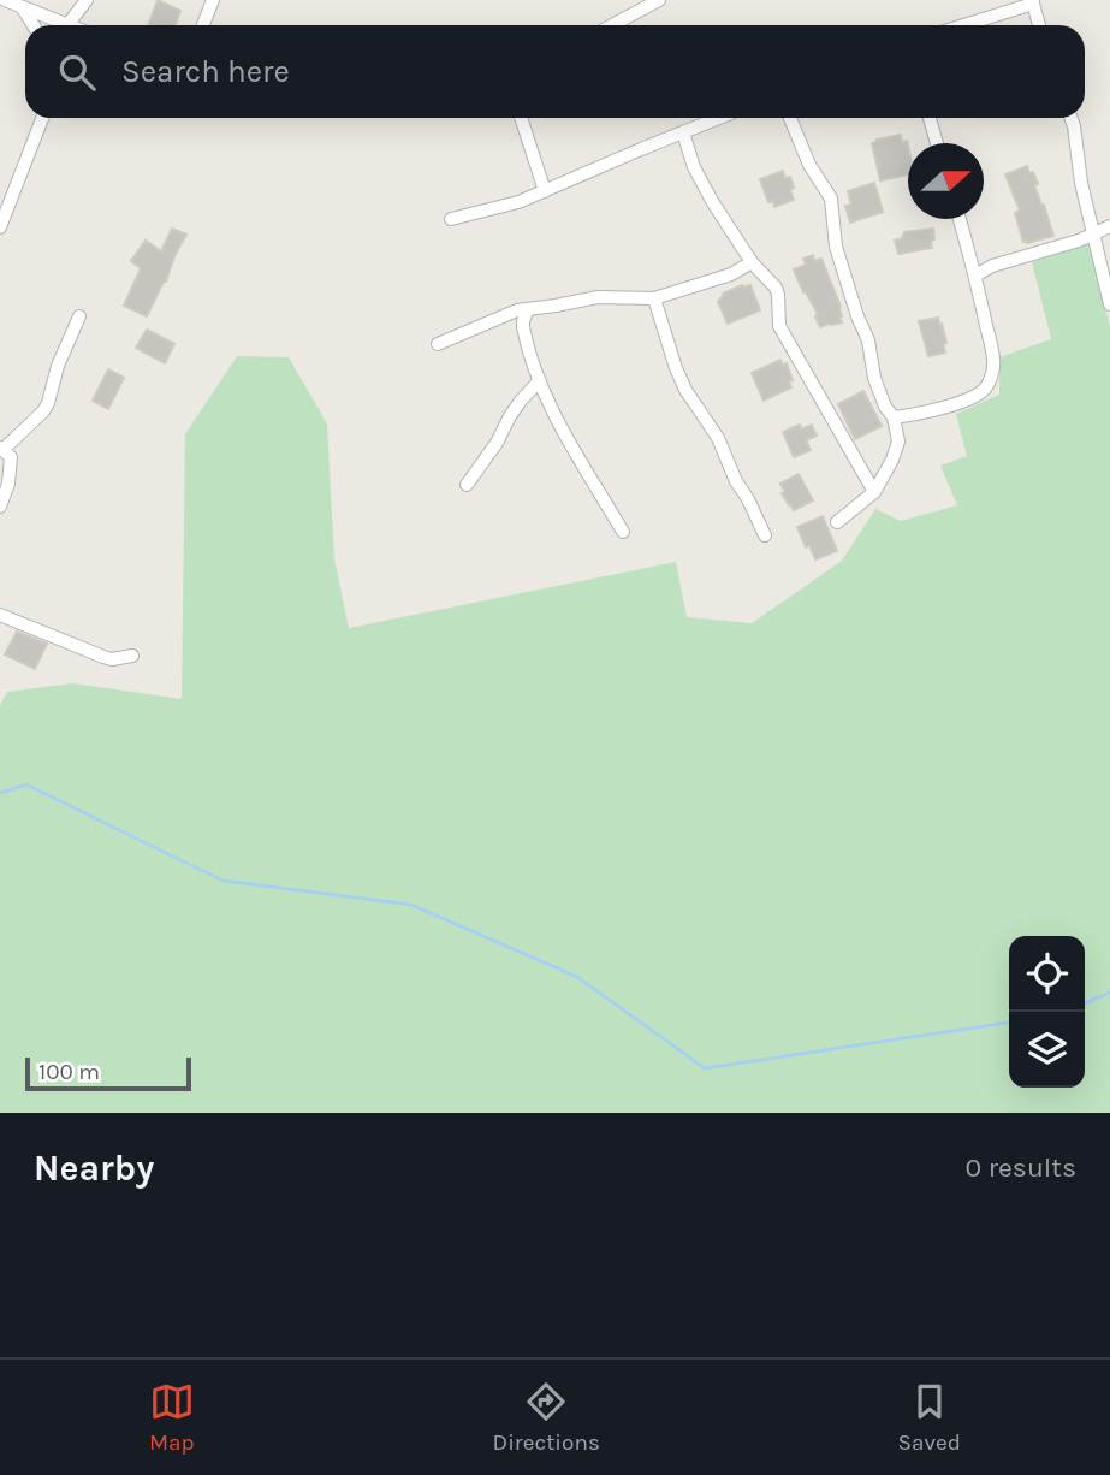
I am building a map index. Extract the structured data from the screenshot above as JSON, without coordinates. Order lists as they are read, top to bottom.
{
  "scale_bar": "100 m",
  "north": "right",
  "page": {
    "search": "Search here",
    "scale": "100 m",
    "heading": ["Nearby", "0 results"],
    "nav": ["Map", "Directions", "Saved"]
  }
}
